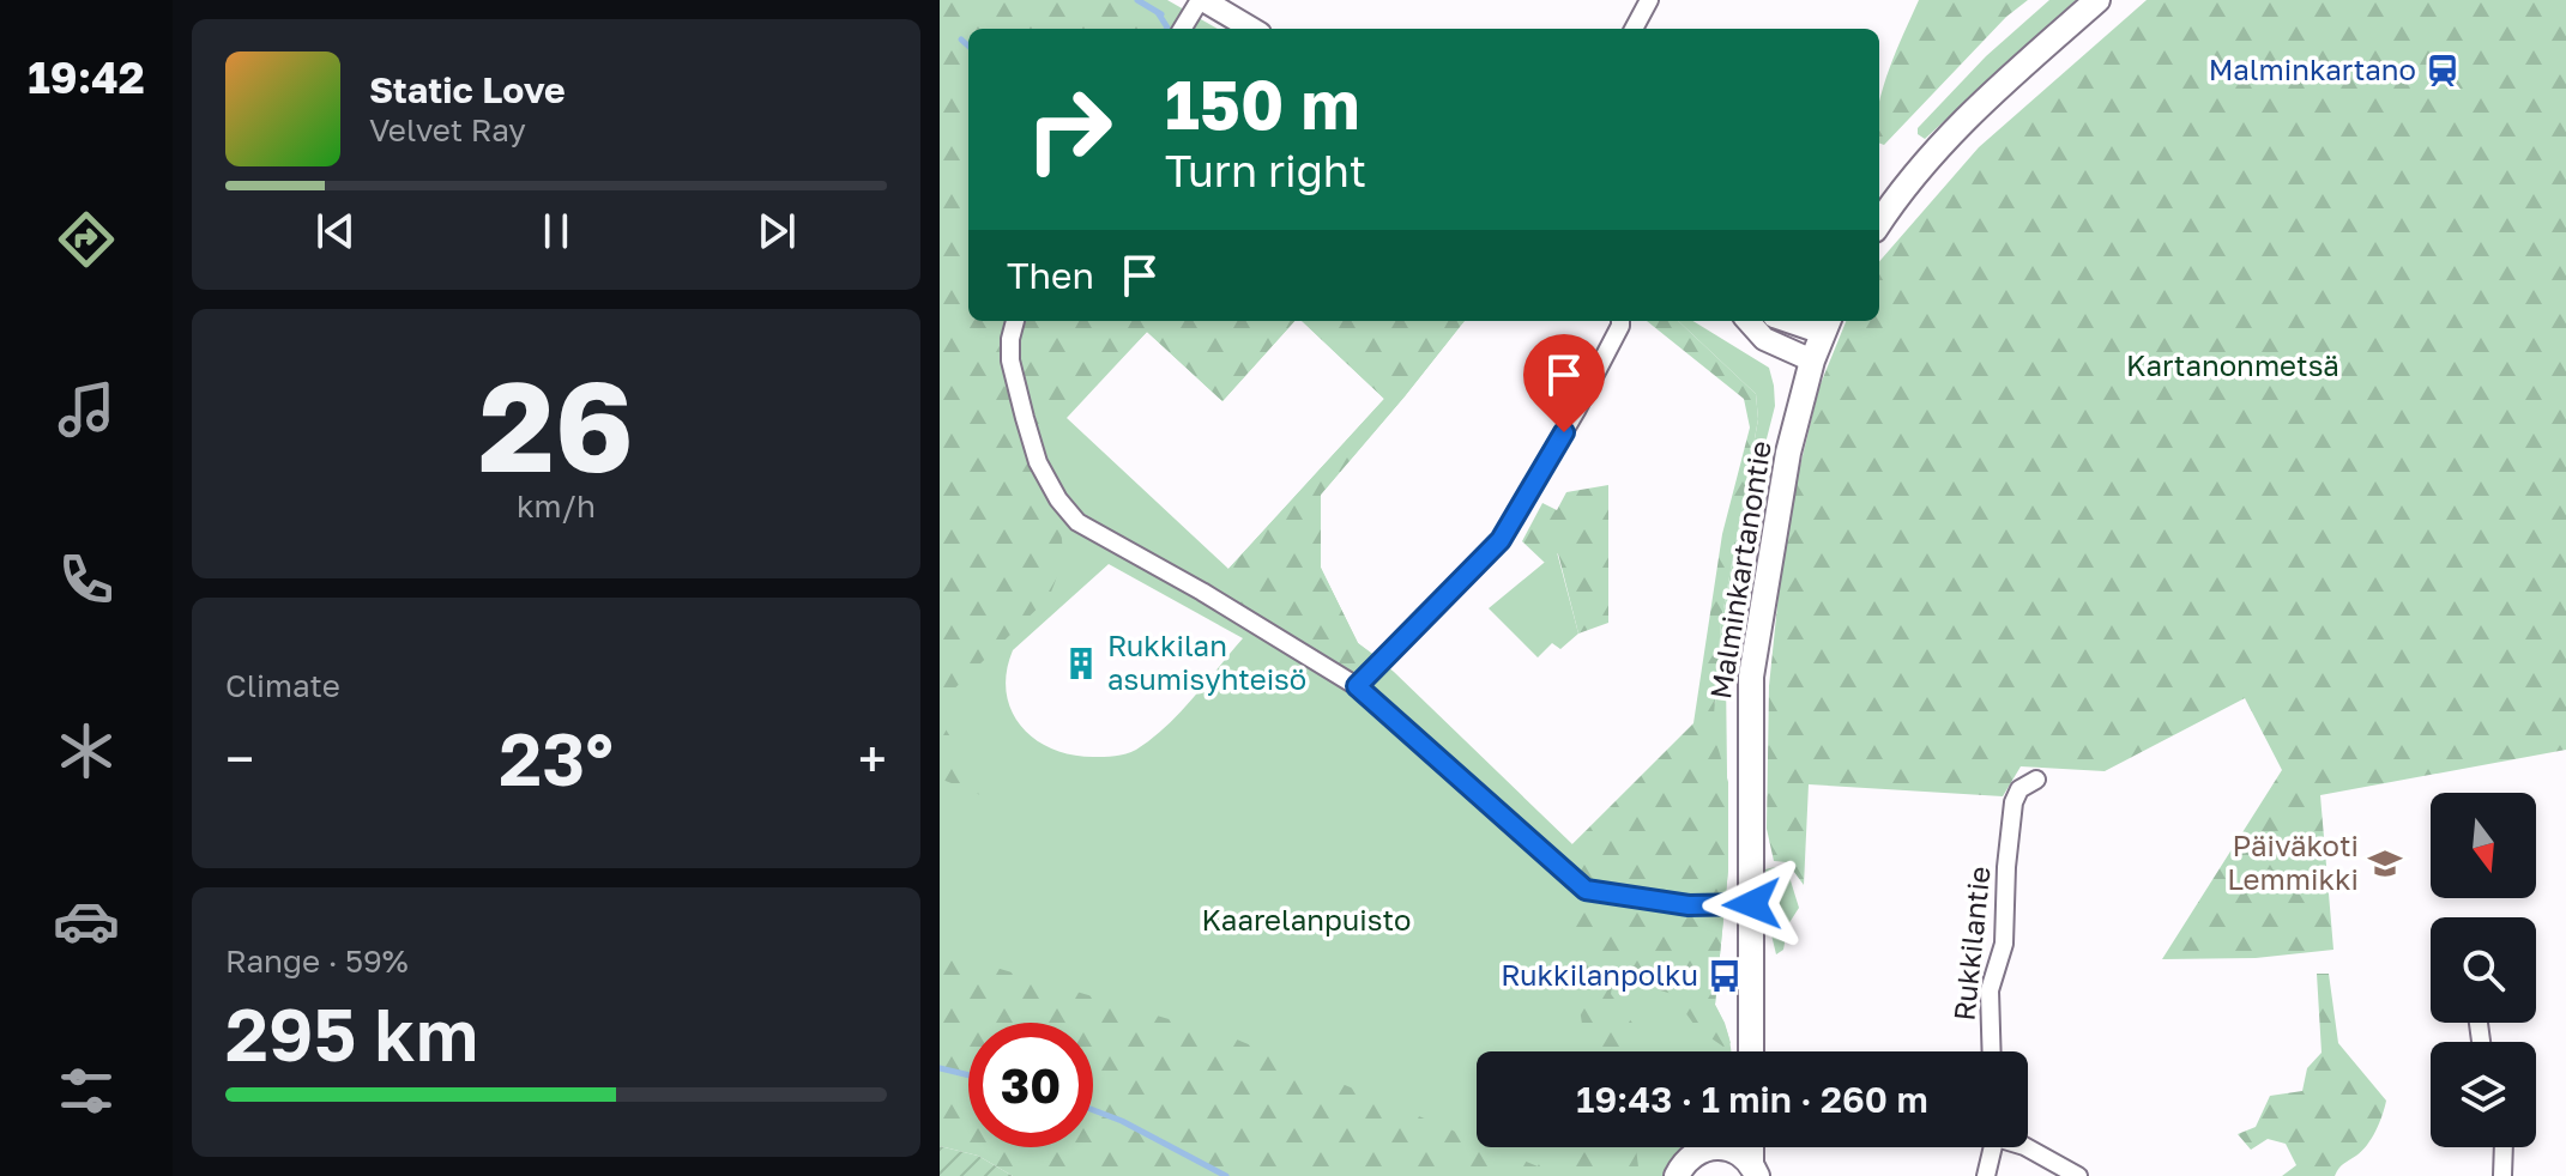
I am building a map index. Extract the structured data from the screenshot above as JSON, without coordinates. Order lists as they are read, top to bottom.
{
  "streets": {
    "main road": ["Malminkartanontie"],
    "street": ["Rukkilantie"]
  },
  "parks": ["Kartanonmetsä", "Kaarelanpuisto"],
  "places": {
    "station": ["Malminkartano"],
    "building": ["Rukkilan asumisyhteisö"],
    "school or university": ["Päiväkoti Lemmikki"],
    "bus stop": ["Rukkilanpolku"]
  },
  "north": "bottom",
  "page": {
    "tabs": "19:42",
    "turn": ["150 m", "Turn right"],
    "song": ["Static Love", "Velvet Ray"],
    "then": "Then",
    "tile": [
      ["26", "km/h"],
      "Climate",
      ["Range · 59%", "295 km"]
    ],
    "heat": ["−", "23°", "+"],
    "limit": "30",
    "trip": "19:43 · 1 min · 260 m"
  }
}
